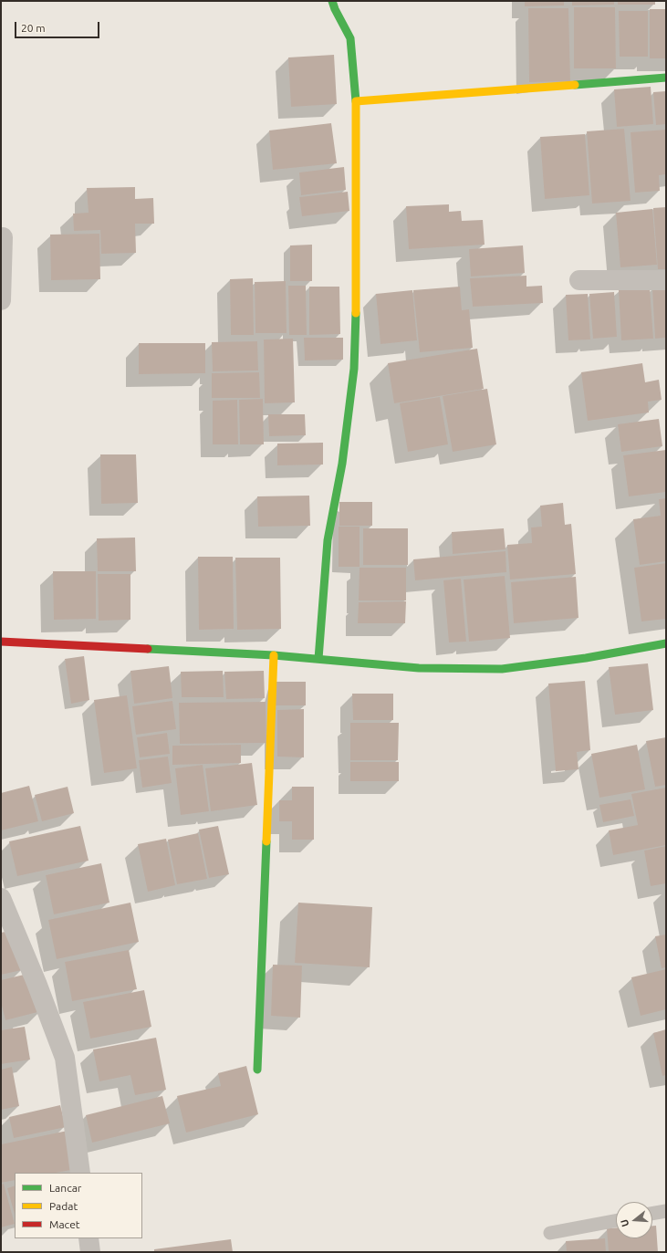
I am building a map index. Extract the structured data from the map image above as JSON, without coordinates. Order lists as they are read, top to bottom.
{
  "legend": ["Lancar", "Padat", "Macet"],
  "scale_bar": "20 m",
  "north": "left"
}
